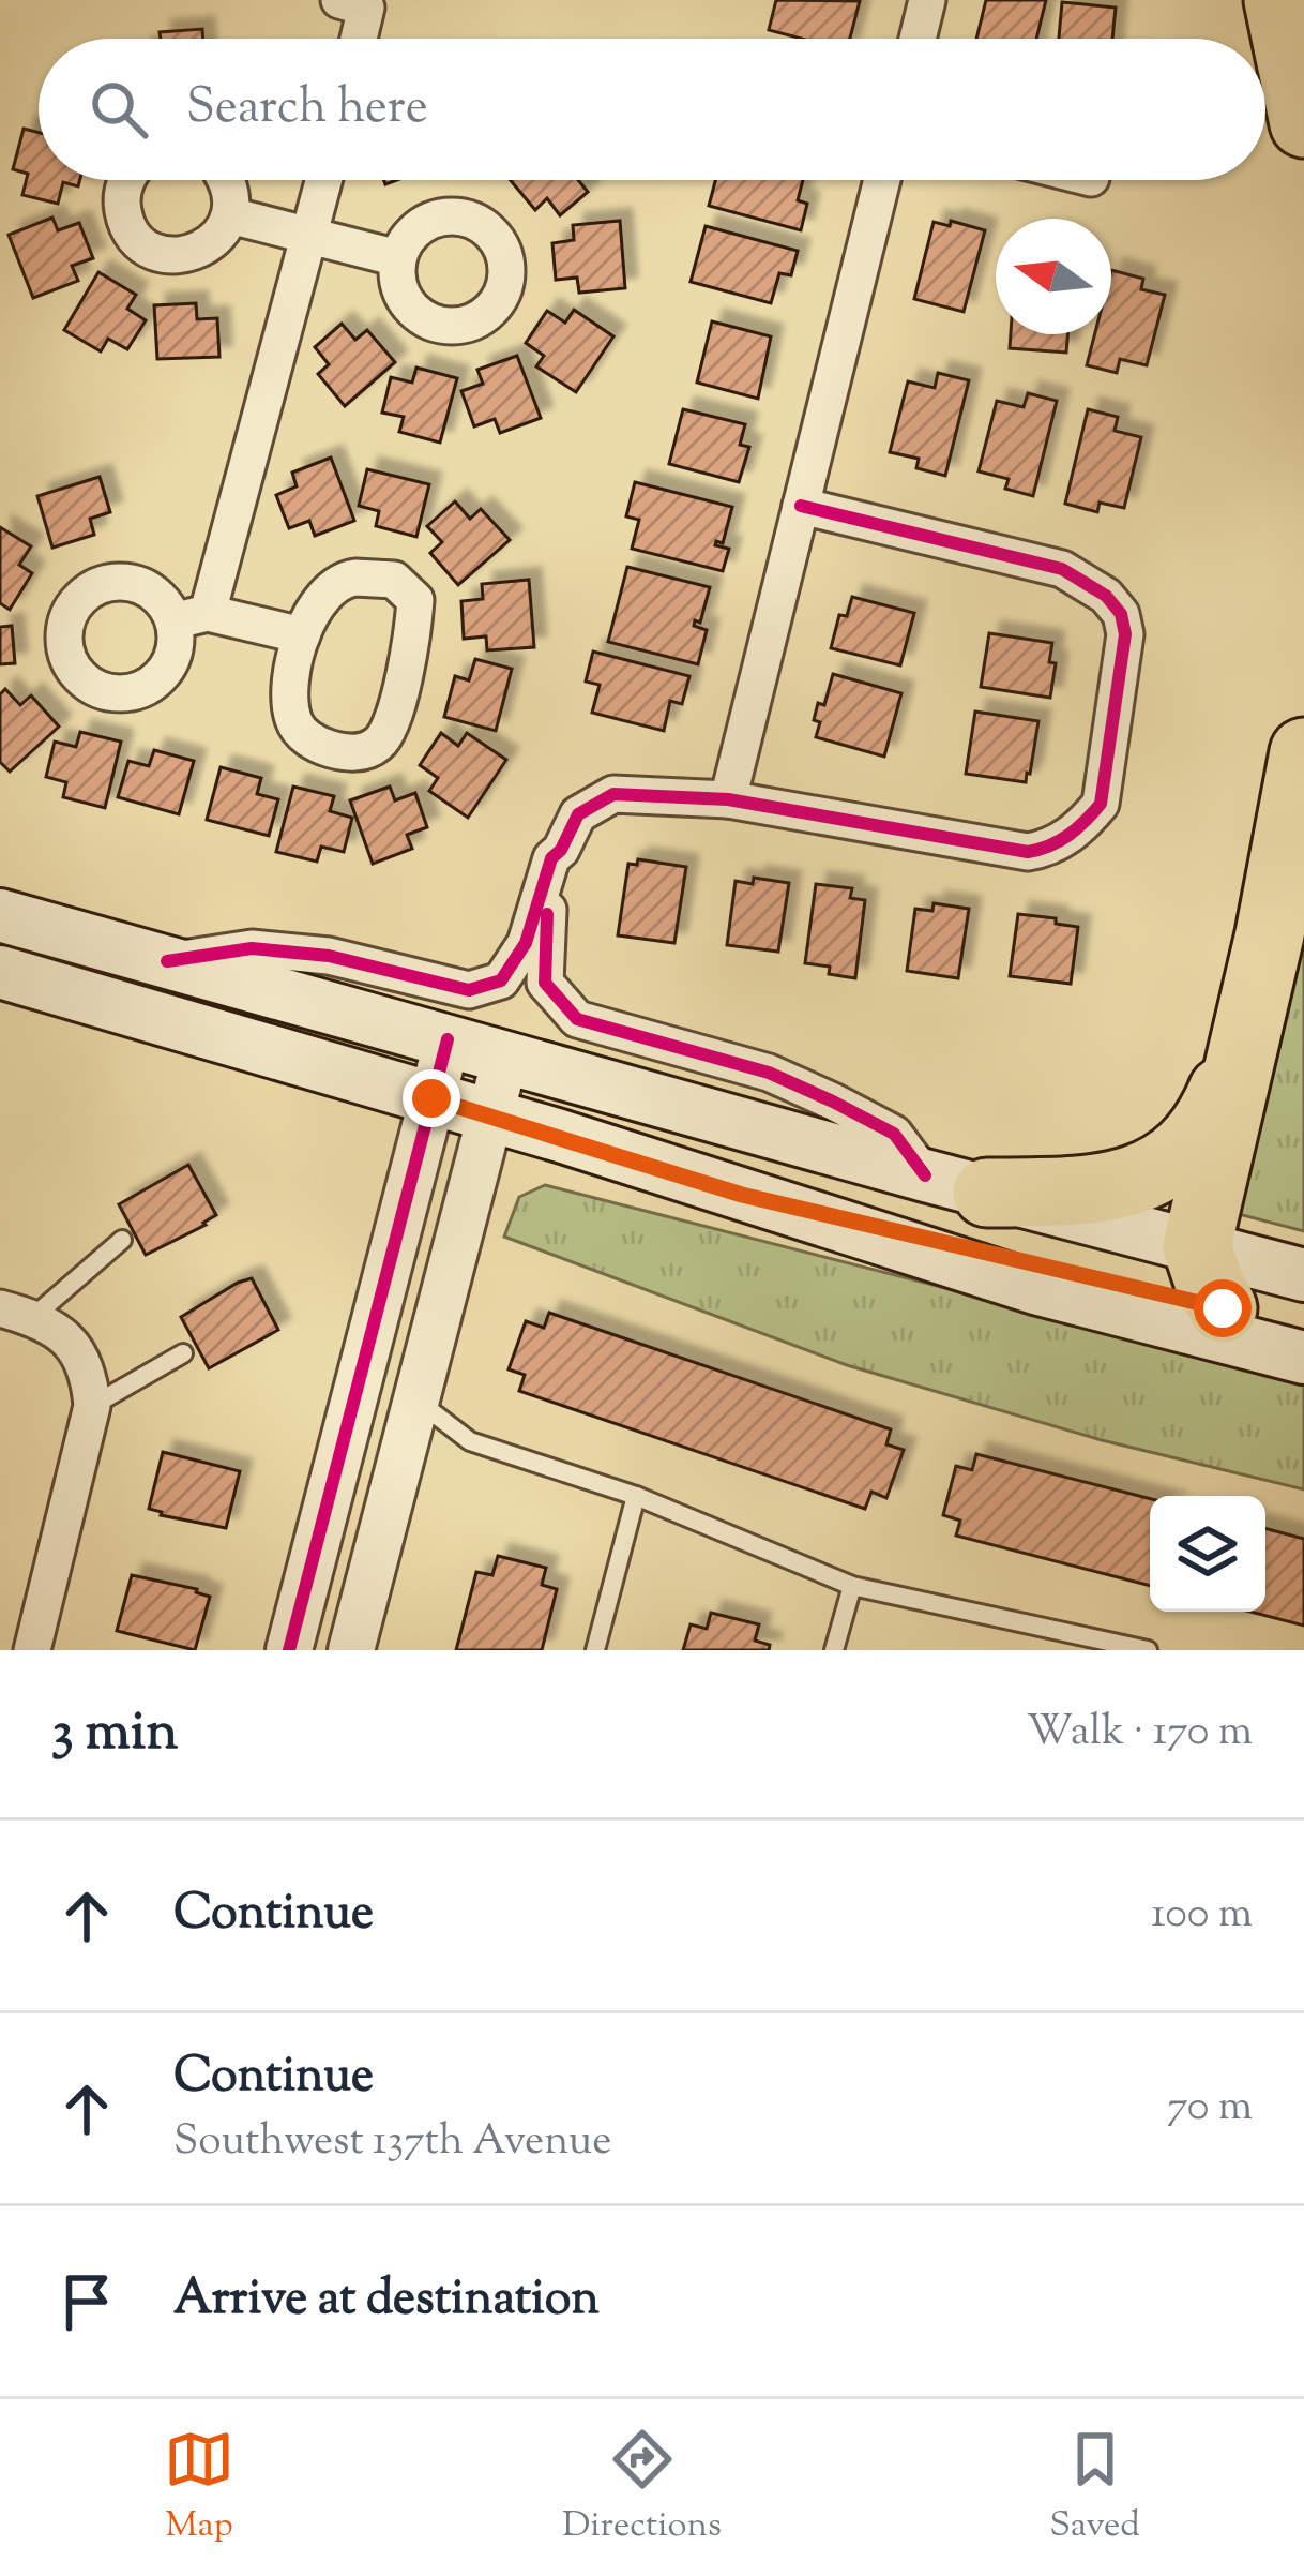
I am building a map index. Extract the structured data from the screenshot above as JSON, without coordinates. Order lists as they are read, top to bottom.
{
  "north": "left",
  "page": {
    "search": "Search here",
    "heading": ["3 min", "Walk · 170 m"],
    "list": [
      ["Continue", "100 m"],
      ["Continue", "Southwest 137th Avenue", "70 m"],
      "Arrive at destination"
    ],
    "nav": ["Map", "Directions", "Saved"]
  }
}
